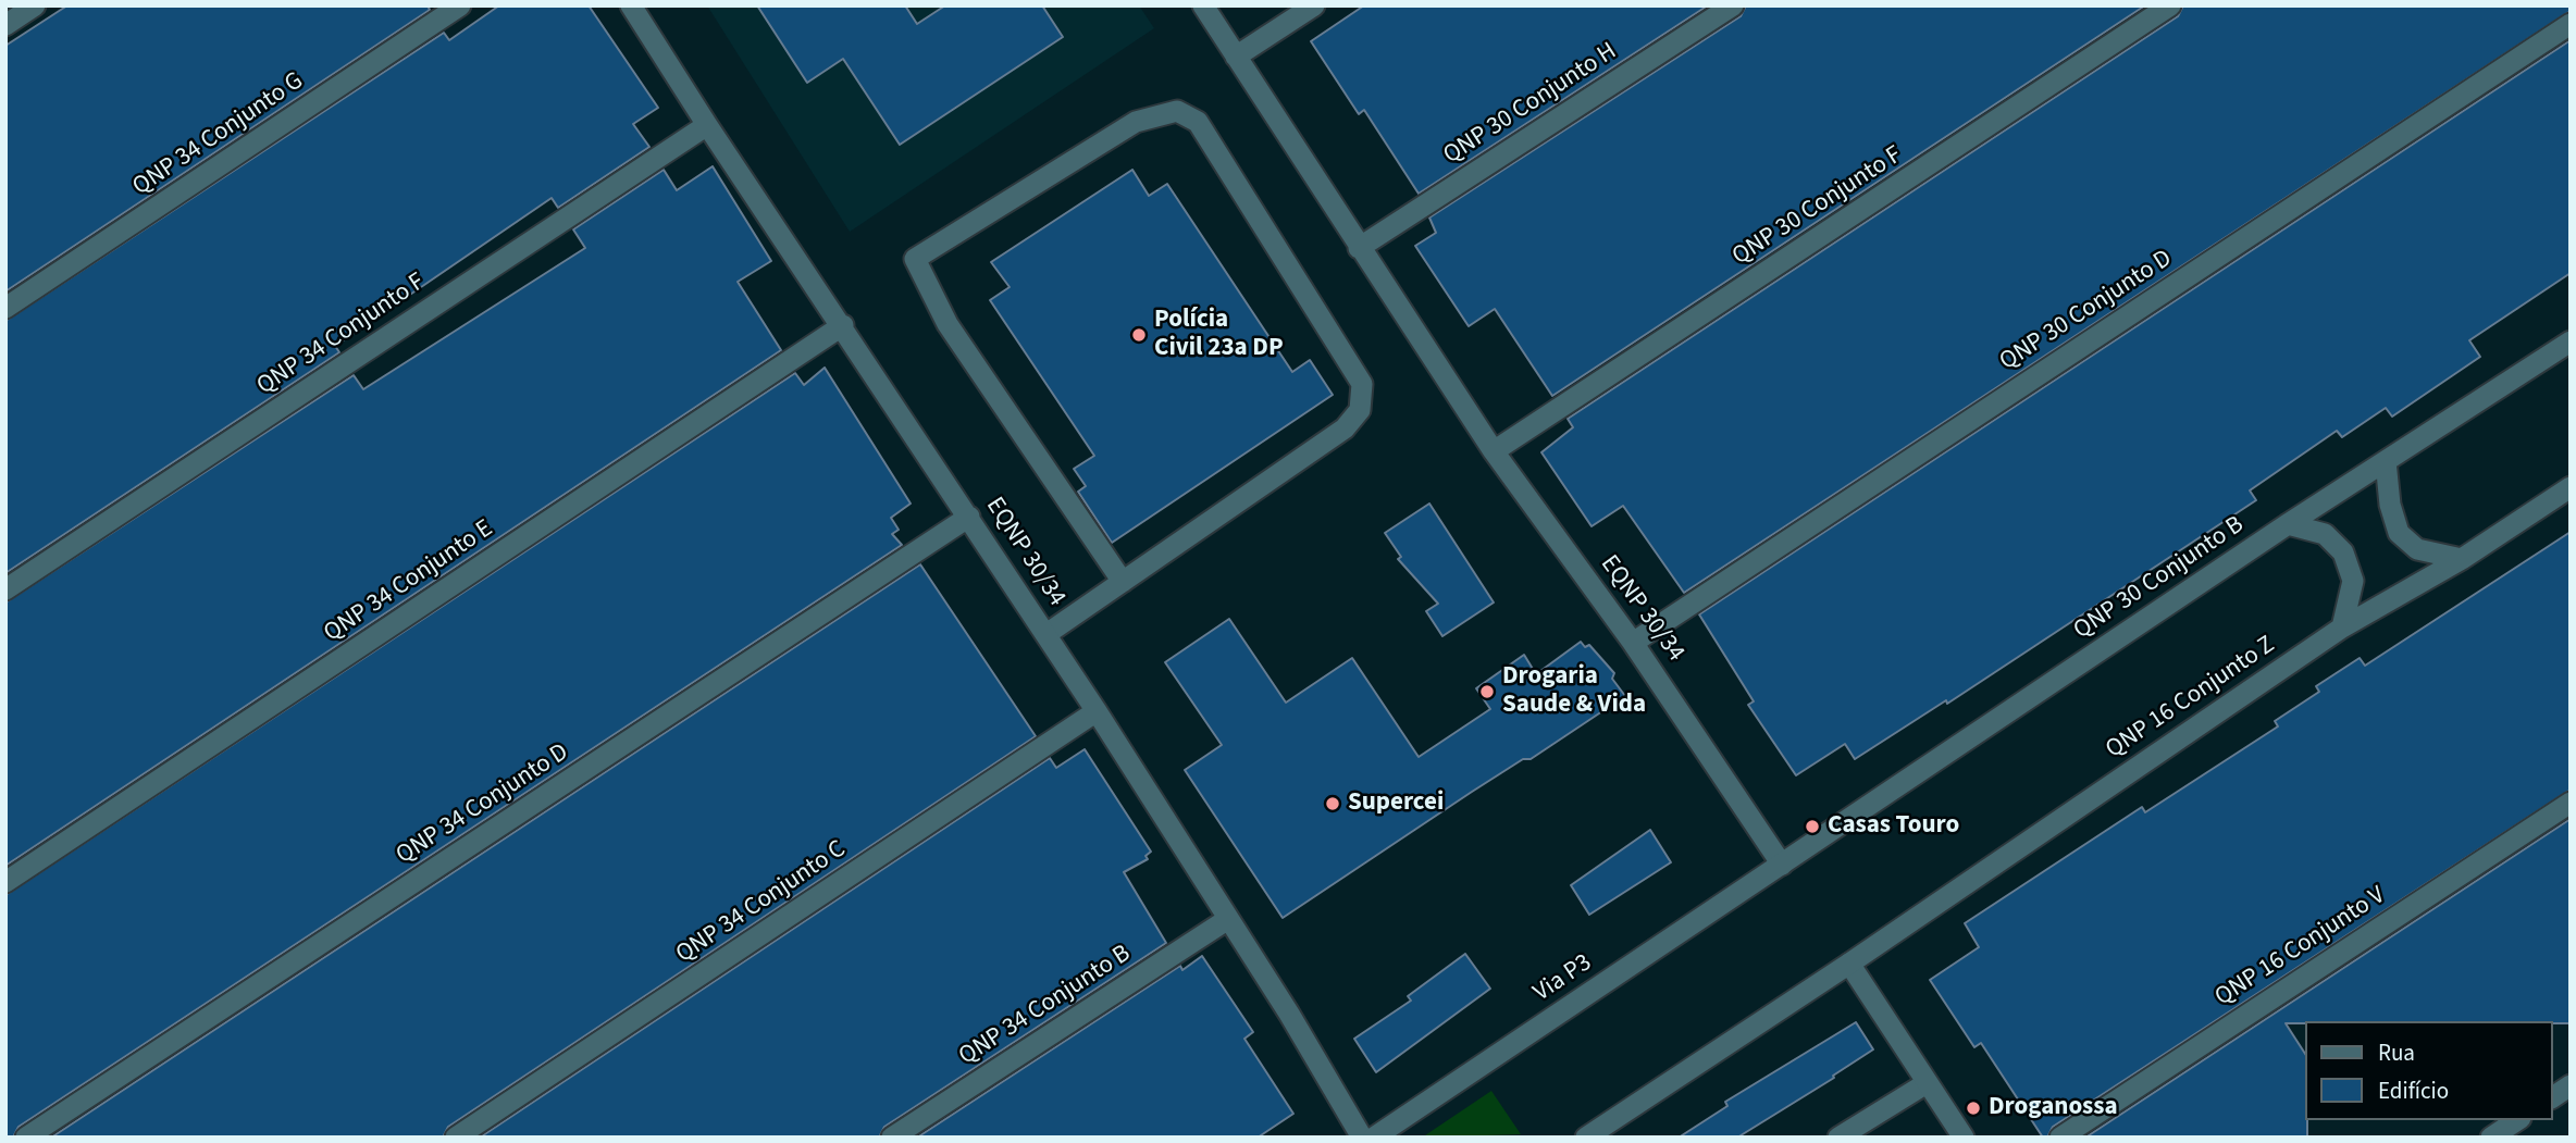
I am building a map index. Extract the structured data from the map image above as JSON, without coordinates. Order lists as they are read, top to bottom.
{
  "streets": {
    "street": [
      "QNP 30 Conjunto H",
      "QNP 34 Conjunto G",
      "QNP 30 Conjunto F",
      "QNP 30 Conjunto D",
      "QNP 34 Conjunto F",
      "EQNP 30/34",
      "QNP 30 Conjunto B",
      "QNP 34 Conjunto E",
      "QNP 16 Conjunto Z",
      "QNP 34 Conjunto D",
      "QNP 34 Conjunto C",
      "QNP 16 Conjunto V",
      "Via P3",
      "QNP 34 Conjunto B"
    ]
  },
  "crossings": [
    ["QNP 30 Conjunto H", "EQNP 30/34"],
    ["QNP 30 Conjunto F", "EQNP 30/34"],
    ["QNP 30 Conjunto D", "EQNP 30/34"],
    ["QNP 34 Conjunto F", "EQNP 30/34"],
    ["EQNP 30/34", "QNP 30 Conjunto B"],
    ["EQNP 30/34", "QNP 34 Conjunto E"],
    ["EQNP 30/34", "QNP 34 Conjunto D"],
    ["EQNP 30/34", "QNP 34 Conjunto C"],
    ["EQNP 30/34", "Via P3"],
    ["EQNP 30/34", "QNP 34 Conjunto B"],
    ["QNP 30 Conjunto B", "Via P3"]
  ],
  "places": [
    "Polícia Civil 23a DP",
    "Drogaria Saude & Vida",
    "Supercei",
    "Casas Touro",
    "Droganossa"
  ],
  "legend": ["Rua", "Edifício"]
}
